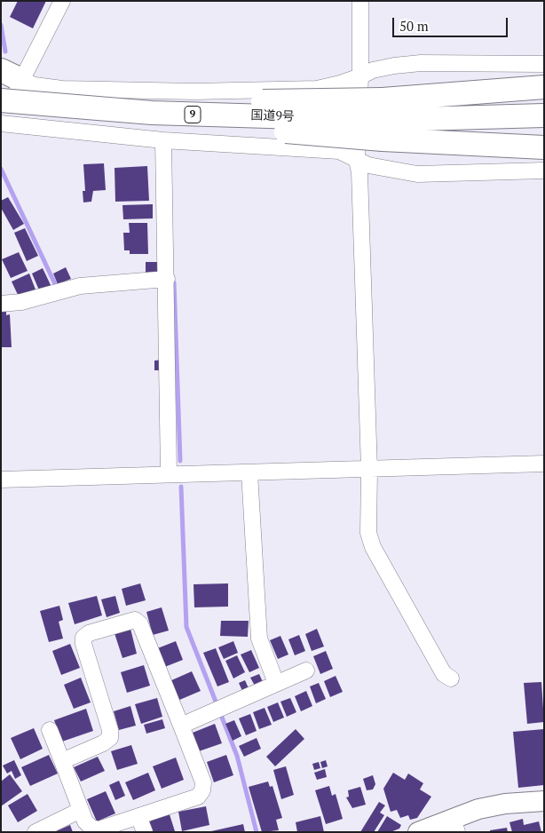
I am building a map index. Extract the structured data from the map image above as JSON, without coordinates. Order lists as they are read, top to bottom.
{
  "streets": {
    "highway": ["9", "国道9号"]
  },
  "scale_bar": "50 m"
}
